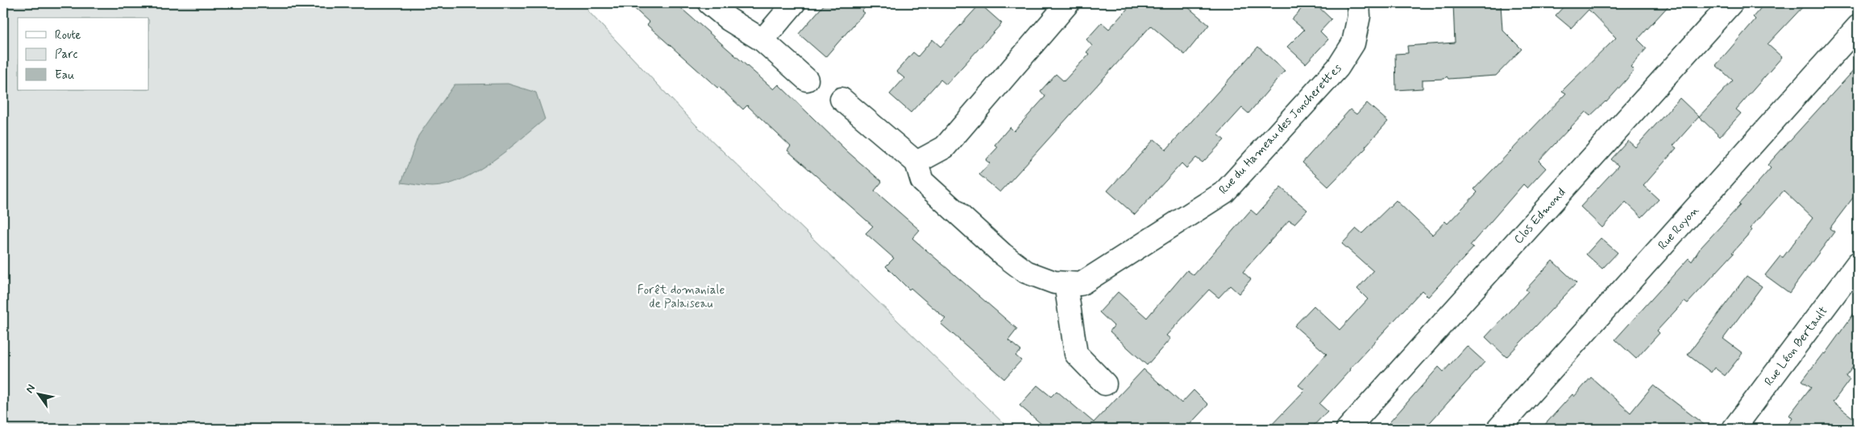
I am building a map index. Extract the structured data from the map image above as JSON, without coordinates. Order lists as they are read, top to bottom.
{
  "streets": {
    "street": [
      "Rue du Hameau des Joncherettes",
      "Clos Edmond",
      "Rue Royon",
      "Rue Léon Bertault"
    ]
  },
  "parks": ["Forêt domaniale de Palaiseau"],
  "legend": ["Route", "Parc", "Eau"],
  "north": "top left"
}
